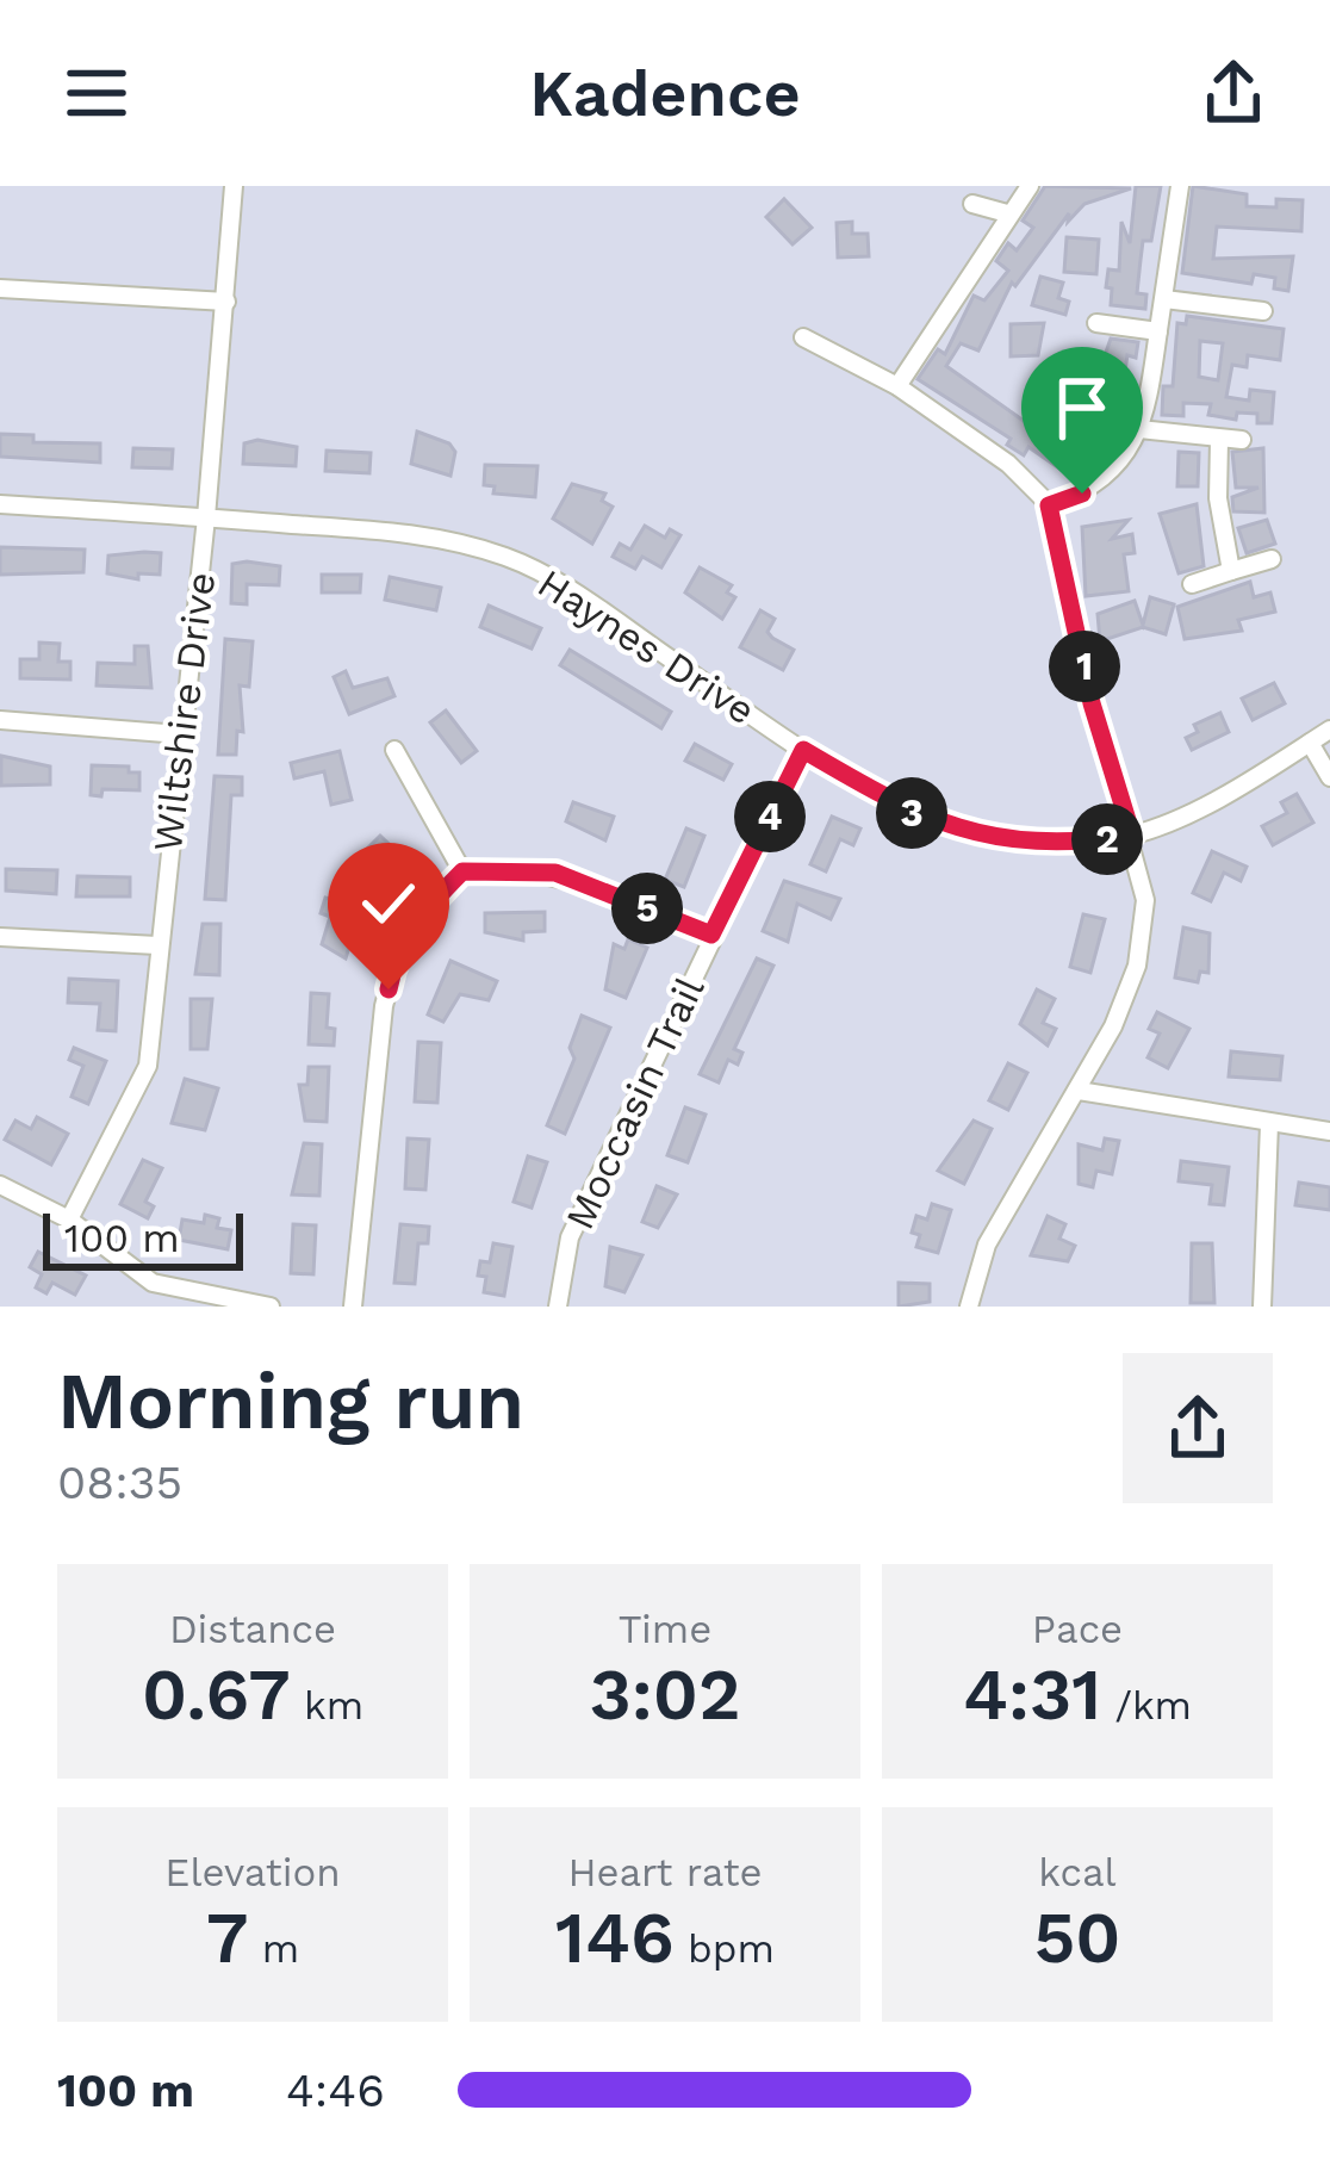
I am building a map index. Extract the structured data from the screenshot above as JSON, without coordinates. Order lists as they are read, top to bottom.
{
  "streets": {
    "street": ["Haynes Drive", "Wiltshire Drive", "Moccasin Trail"]
  },
  "crossings": [
    ["Haynes Drive", "Wiltshire Drive"],
    ["Haynes Drive", "Moccasin Trail"]
  ],
  "scale_bar": "100 m",
  "page": {
    "header": "Kadence",
    "pins": [
      "1",
      "3",
      "4",
      "2",
      "5"
    ],
    "scale": "100 m",
    "heading": ["Morning run", "08:35"],
    "stats": [
      ["Distance", "0.67 km"],
      ["Time", "3:02"],
      ["Pace", "4:31 /km"],
      ["Elevation", "7 m"],
      ["Heart rate", "146 bpm"],
      ["kcal", "50"]
    ],
    "list": [
      {
        "name": "100 m",
        "note": "4:46"
      }
    ]
  }
}
